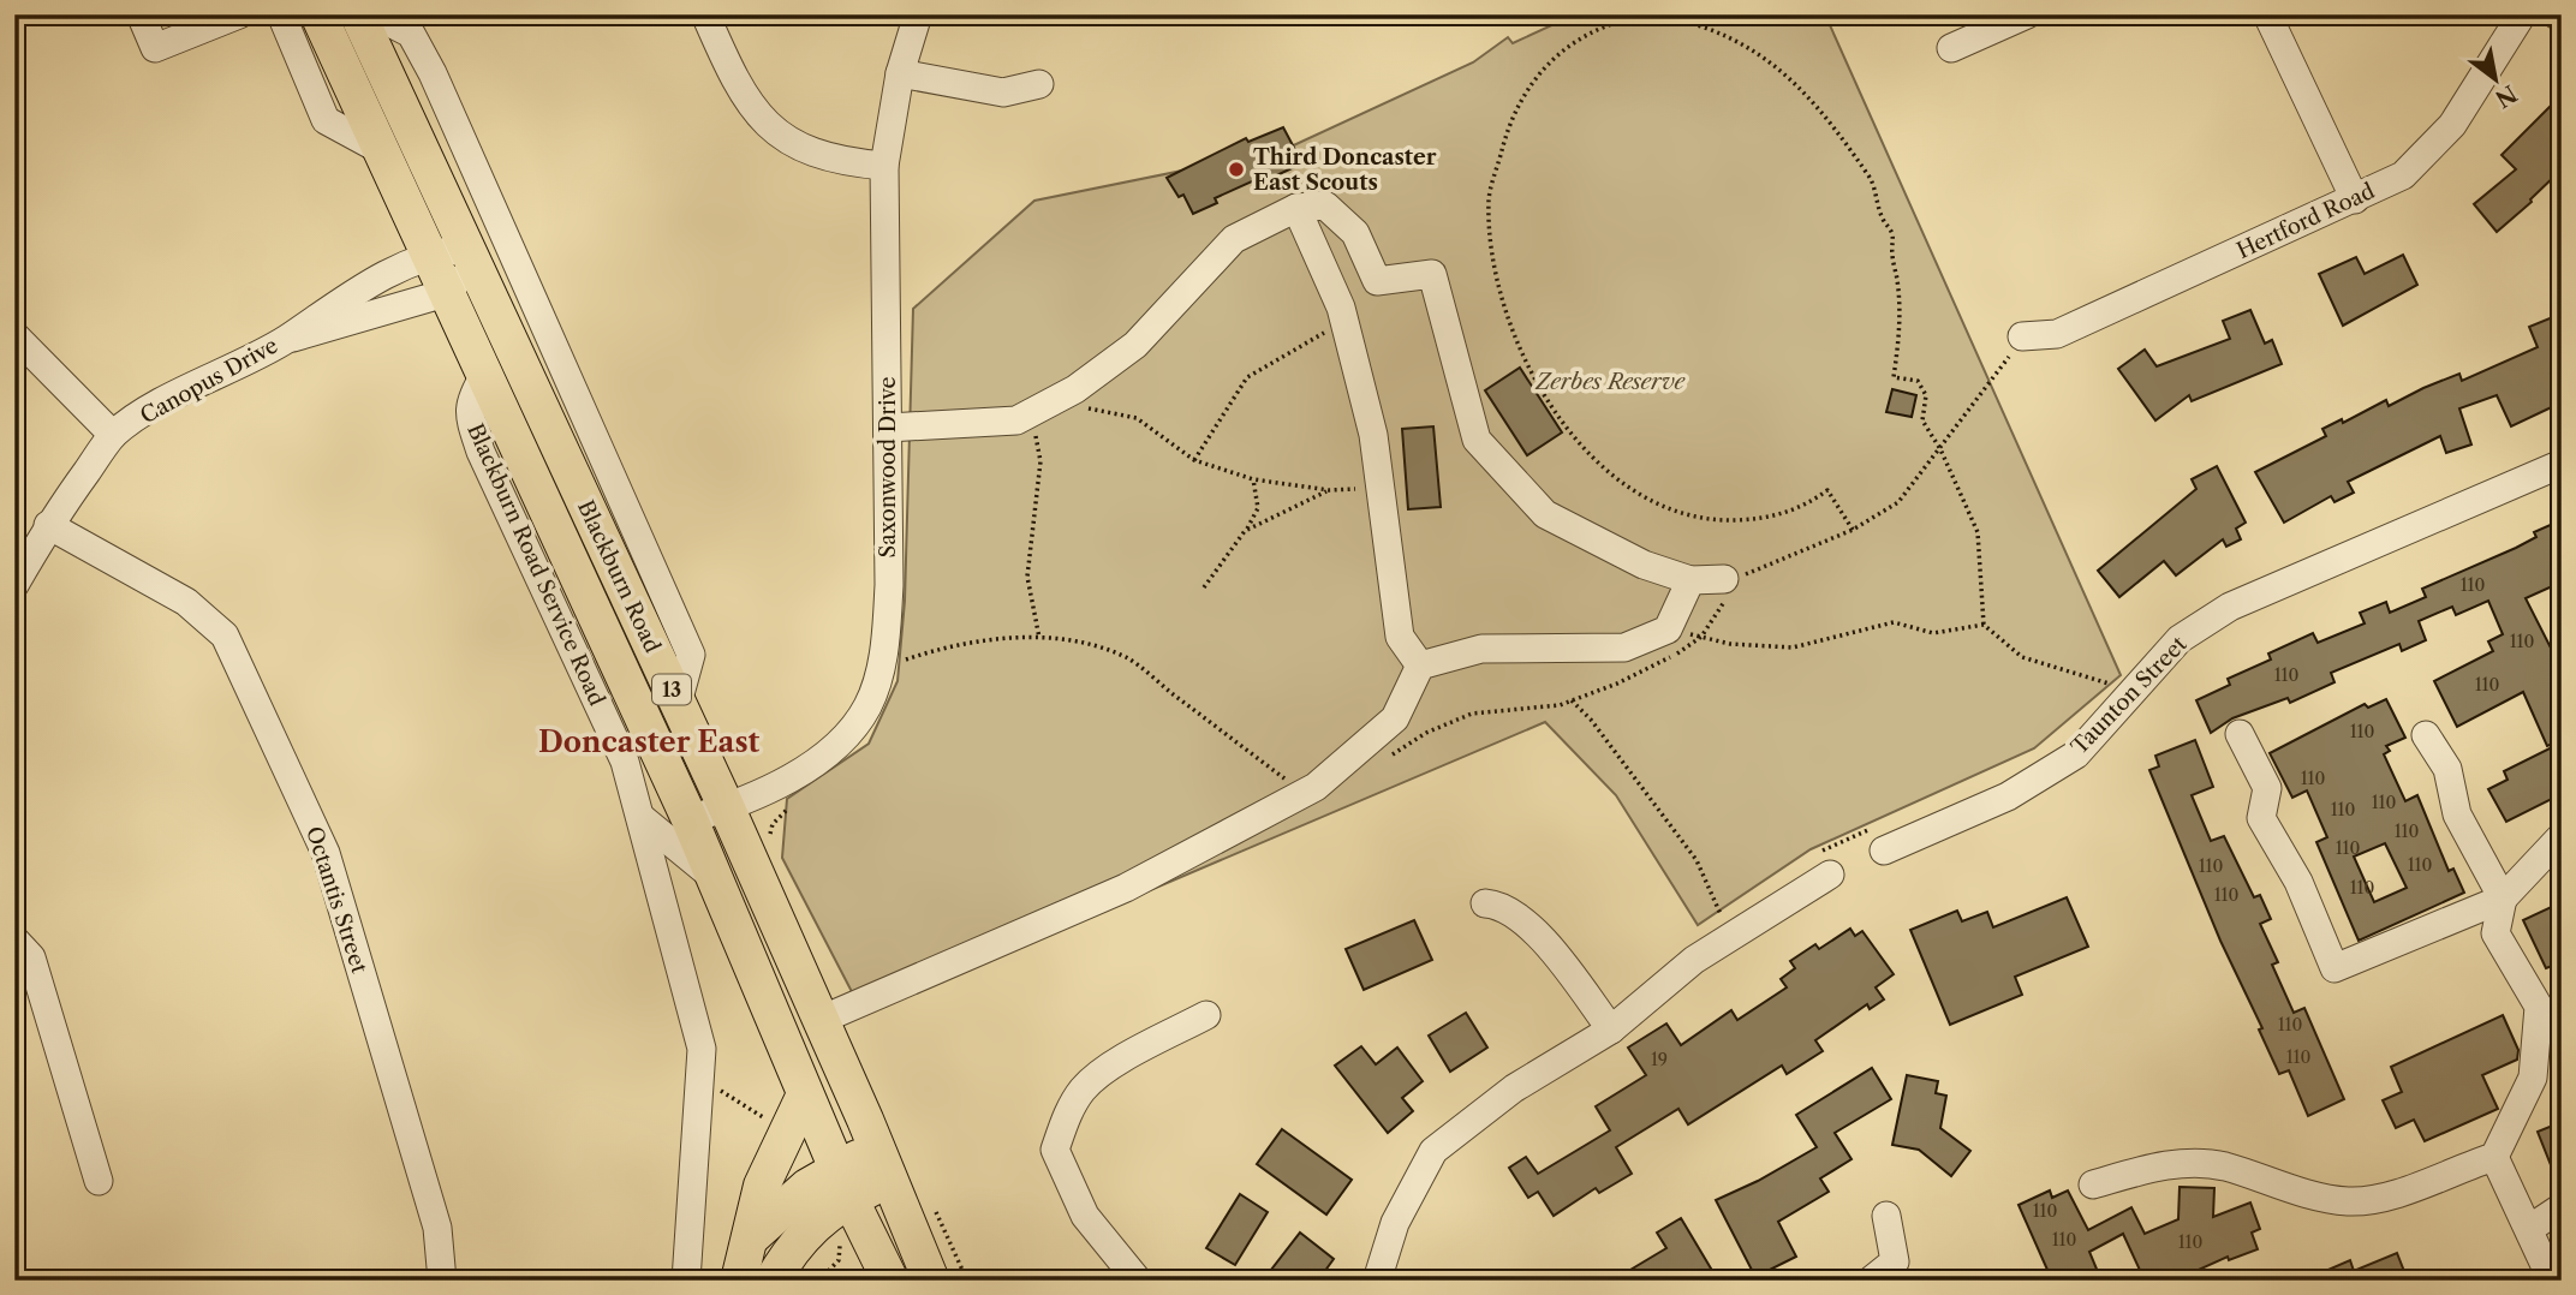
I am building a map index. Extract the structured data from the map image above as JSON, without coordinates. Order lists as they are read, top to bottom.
{
  "streets": {
    "main road": ["Blackburn Road", "13"],
    "street": [
      "Hertford Road",
      "Canopus Drive",
      "Saxonwood Drive",
      "Blackburn Road Service Road",
      "Taunton Street",
      "Octantis Street"
    ]
  },
  "crossings": [
    ["Canopus Drive", "Blackburn Road"],
    ["Canopus Drive", "Octantis Street"],
    ["Saxonwood Drive", "Blackburn Road"],
    ["Blackburn Road Service Road", "Blackburn Road"]
  ],
  "districts": ["Doncaster East"],
  "parks": ["Zerbes Reserve"],
  "places": ["Third Doncaster East Scouts"],
  "house_numbers": [
    "110",
    "110",
    "110",
    "110",
    "110",
    "110",
    "110",
    "110",
    "110",
    "110",
    "110",
    "110",
    "110",
    "110",
    "110",
    "110",
    "19",
    "110",
    "110",
    "110"
  ],
  "north": "bottom right"
}
